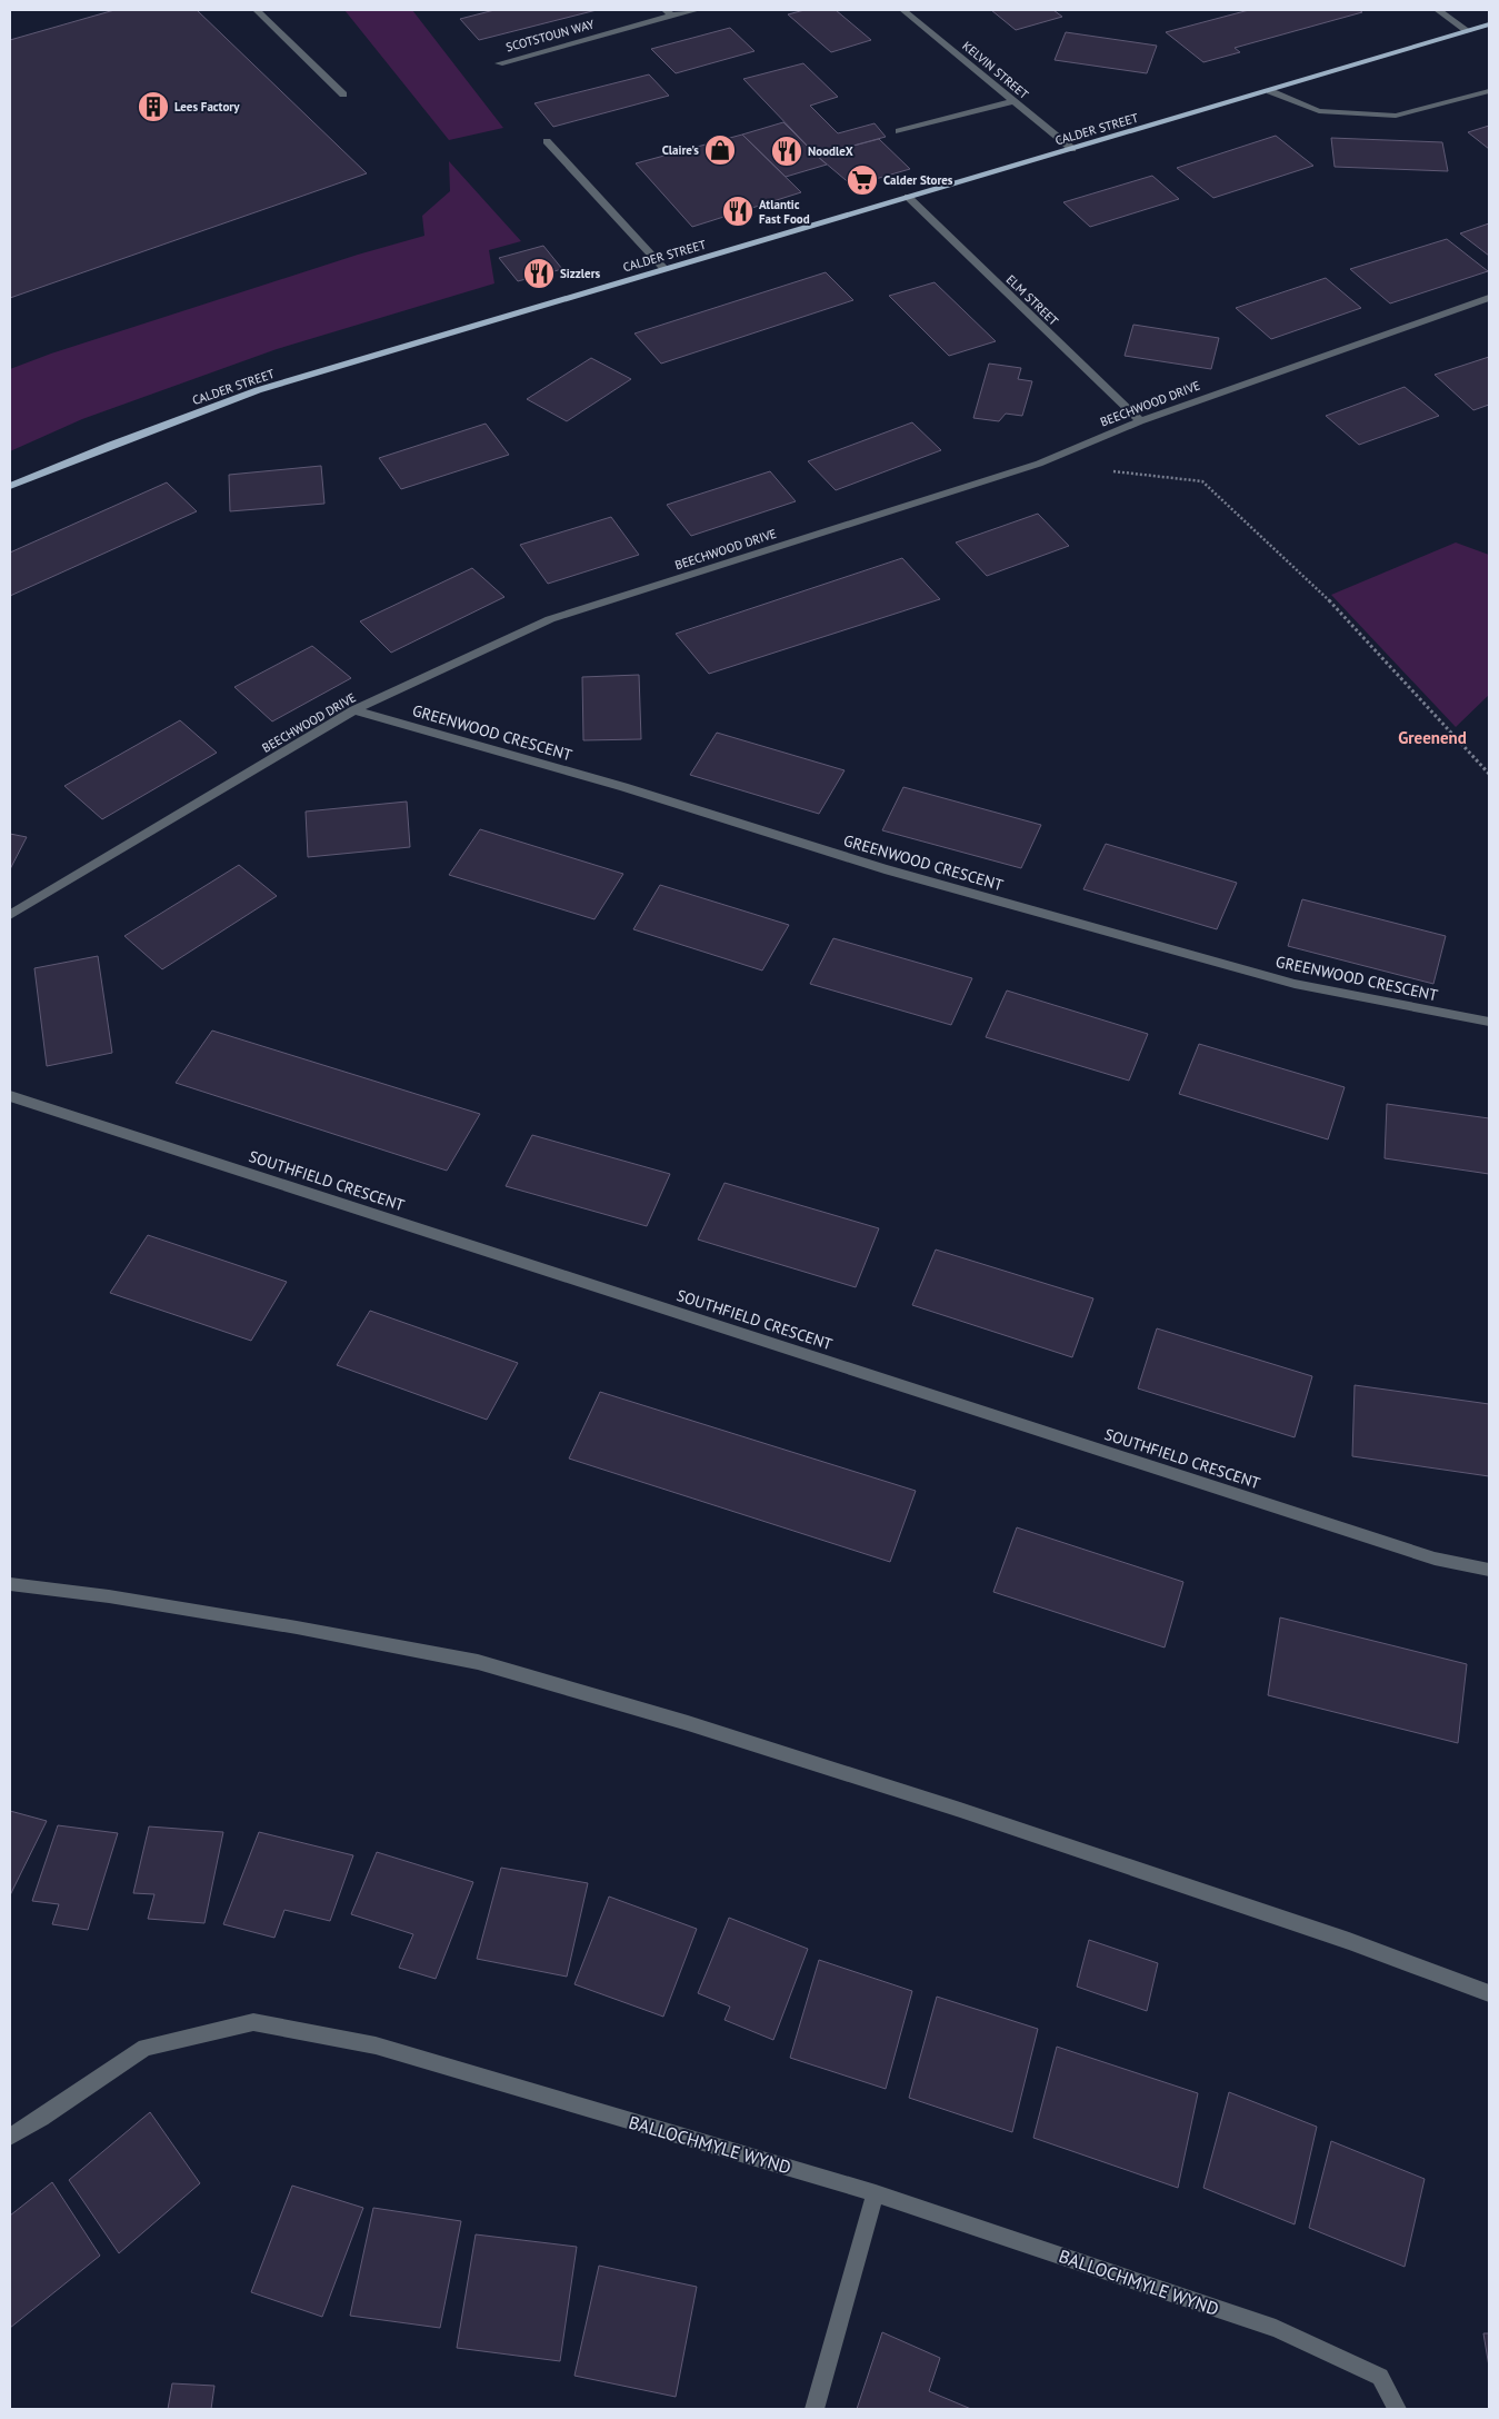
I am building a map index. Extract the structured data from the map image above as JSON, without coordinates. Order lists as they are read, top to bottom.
{
  "streets": {
    "main road": ["CALDER STREET"],
    "street": [
      "SCOTSTOUN WAY",
      "KELVIN STREET",
      "ELM STREET",
      "BEECHWOOD DRIVE",
      "GREENWOOD CRESCENT",
      "SOUTHFIELD CRESCENT",
      "BALLOCHMYLE WYND"
    ]
  },
  "crossings": [
    ["KELVIN STREET", "CALDER STREET"],
    ["CALDER STREET", "ELM STREET"],
    ["ELM STREET", "BEECHWOOD DRIVE"],
    ["BEECHWOOD DRIVE", "GREENWOOD CRESCENT"]
  ],
  "districts": ["Greenend"],
  "places": {
    "building": ["Lees Factory"],
    "shop": ["Claire's"],
    "restaurant": ["NoodleX", "Atlantic Fast Food", "Sizzlers"],
    "supermarket": ["Calder Stores"]
  }
}
